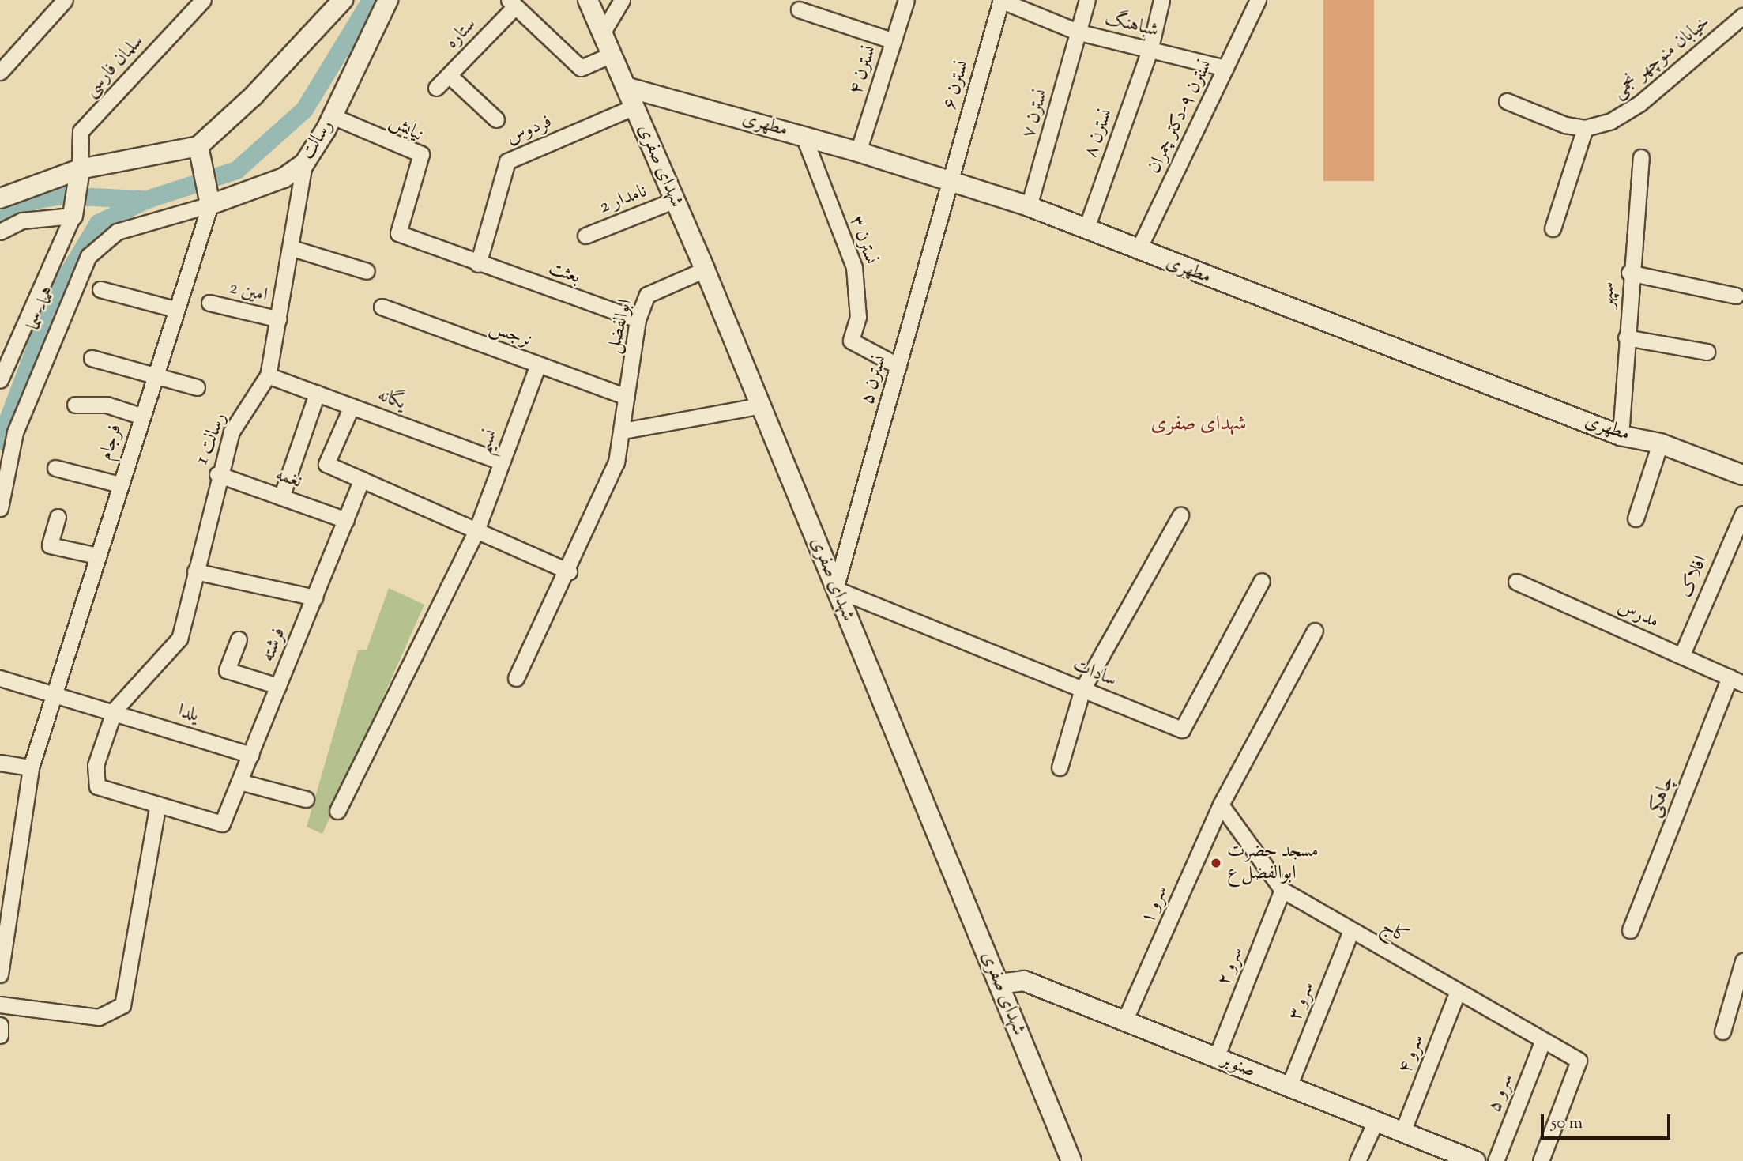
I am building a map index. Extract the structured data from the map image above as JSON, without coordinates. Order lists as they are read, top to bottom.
{
  "streets": {
    "street": [
      "شباهنگ",
      "ستاره",
      "خیابان منوچهر نجمی",
      "سلمان فارسی",
      "نسترن ۴",
      "نسترن ۶",
      "نسترن ۷",
      "نسترن ۹-دکتر چمران",
      "مطهری",
      "نیایش",
      "فردوس",
      "نسترن ۸",
      "رسالت",
      "شهدای صفری",
      "نامدار 2",
      "نسترن ۳",
      "بعثت",
      "امین 2",
      "سپهر",
      "هما- سما",
      "ابوالفضل",
      "نرجس",
      "نسترن ۵",
      "یگانه",
      "رسالت 1",
      "نسیم",
      "فرجام",
      "نغمه",
      "افلاک",
      "مدرس",
      "فرشته",
      "سادات",
      "یلدا",
      "چاهکی",
      "سرو ۱",
      "کاج",
      "سرو ۲",
      "سرو ۳",
      "سرو ۴",
      "صنوبر",
      "سرو ۵"
    ]
  },
  "crossings": [
    ["شباهنگ", "نسترن ۶"],
    ["شباهنگ", "نسترن ۷"],
    ["شباهنگ", "نسترن ۹-دکتر چمران"],
    ["شباهنگ", "نسترن ۸"],
    ["نسترن ۴", "مطهری"],
    ["نسترن ۶", "مطهری"],
    ["نسترن ۶", "نسترن ۵"],
    ["نسترن ۷", "مطهری"],
    ["نسترن ۹-دکتر چمران", "مطهری"],
    ["مطهری", "نسترن ۸"],
    ["مطهری", "شهدای صفری"],
    ["مطهری", "نسترن ۳"],
    ["مطهری", "سپهر"],
    ["مطهری", "نسترن ۵"],
    ["نیایش", "رسالت"],
    ["نیایش", "بعثت"],
    ["فردوس", "شهدای صفری"],
    ["فردوس", "بعثت"],
    ["رسالت", "هما- سما"],
    ["رسالت", "رسالت 1"],
    ["رسالت", "فرجام"],
    ["شهدای صفری", "نامدار 2"],
    ["شهدای صفری", "ابوالفضل"],
    ["شهدای صفری", "نسترن ۵"],
    ["شهدای صفری", "سادات"],
    ["شهدای صفری", "صنوبر"],
    ["نسترن ۳", "نسترن ۵"],
    ["بعثت", "ابوالفضل"],
    ["امین 2", "رسالت 1"],
    ["هما- سما", "فرجام"],
    ["ابوالفضل", "نرجس"],
    ["نرجس", "نسیم"],
    ["نسترن ۵", "سادات"],
    ["یگانه", "رسالت 1"],
    ["یگانه", "نسیم"],
    ["رسالت 1", "نغمه"],
    ["رسالت 1", "یلدا"],
    ["فرجام", "یلدا"],
    ["نغمه", "فرشته"],
    ["افلاک", "مدرس"],
    ["مدرس", "چاهکی"],
    ["فرشته", "یلدا"],
    ["سرو ۱", "کاج"],
    ["سرو ۱", "صنوبر"],
    ["کاج", "سرو ۲"],
    ["کاج", "سرو ۳"],
    ["کاج", "سرو ۴"],
    ["کاج", "سرو ۵"],
    ["سرو ۲", "صنوبر"],
    ["سرو ۳", "صنوبر"],
    ["سرو ۴", "صنوبر"]
  ],
  "districts": ["شهدای صفری"],
  "places": ["مسجد حضرت ابوالفضل ع"],
  "scale_bar": "50 m"
}
